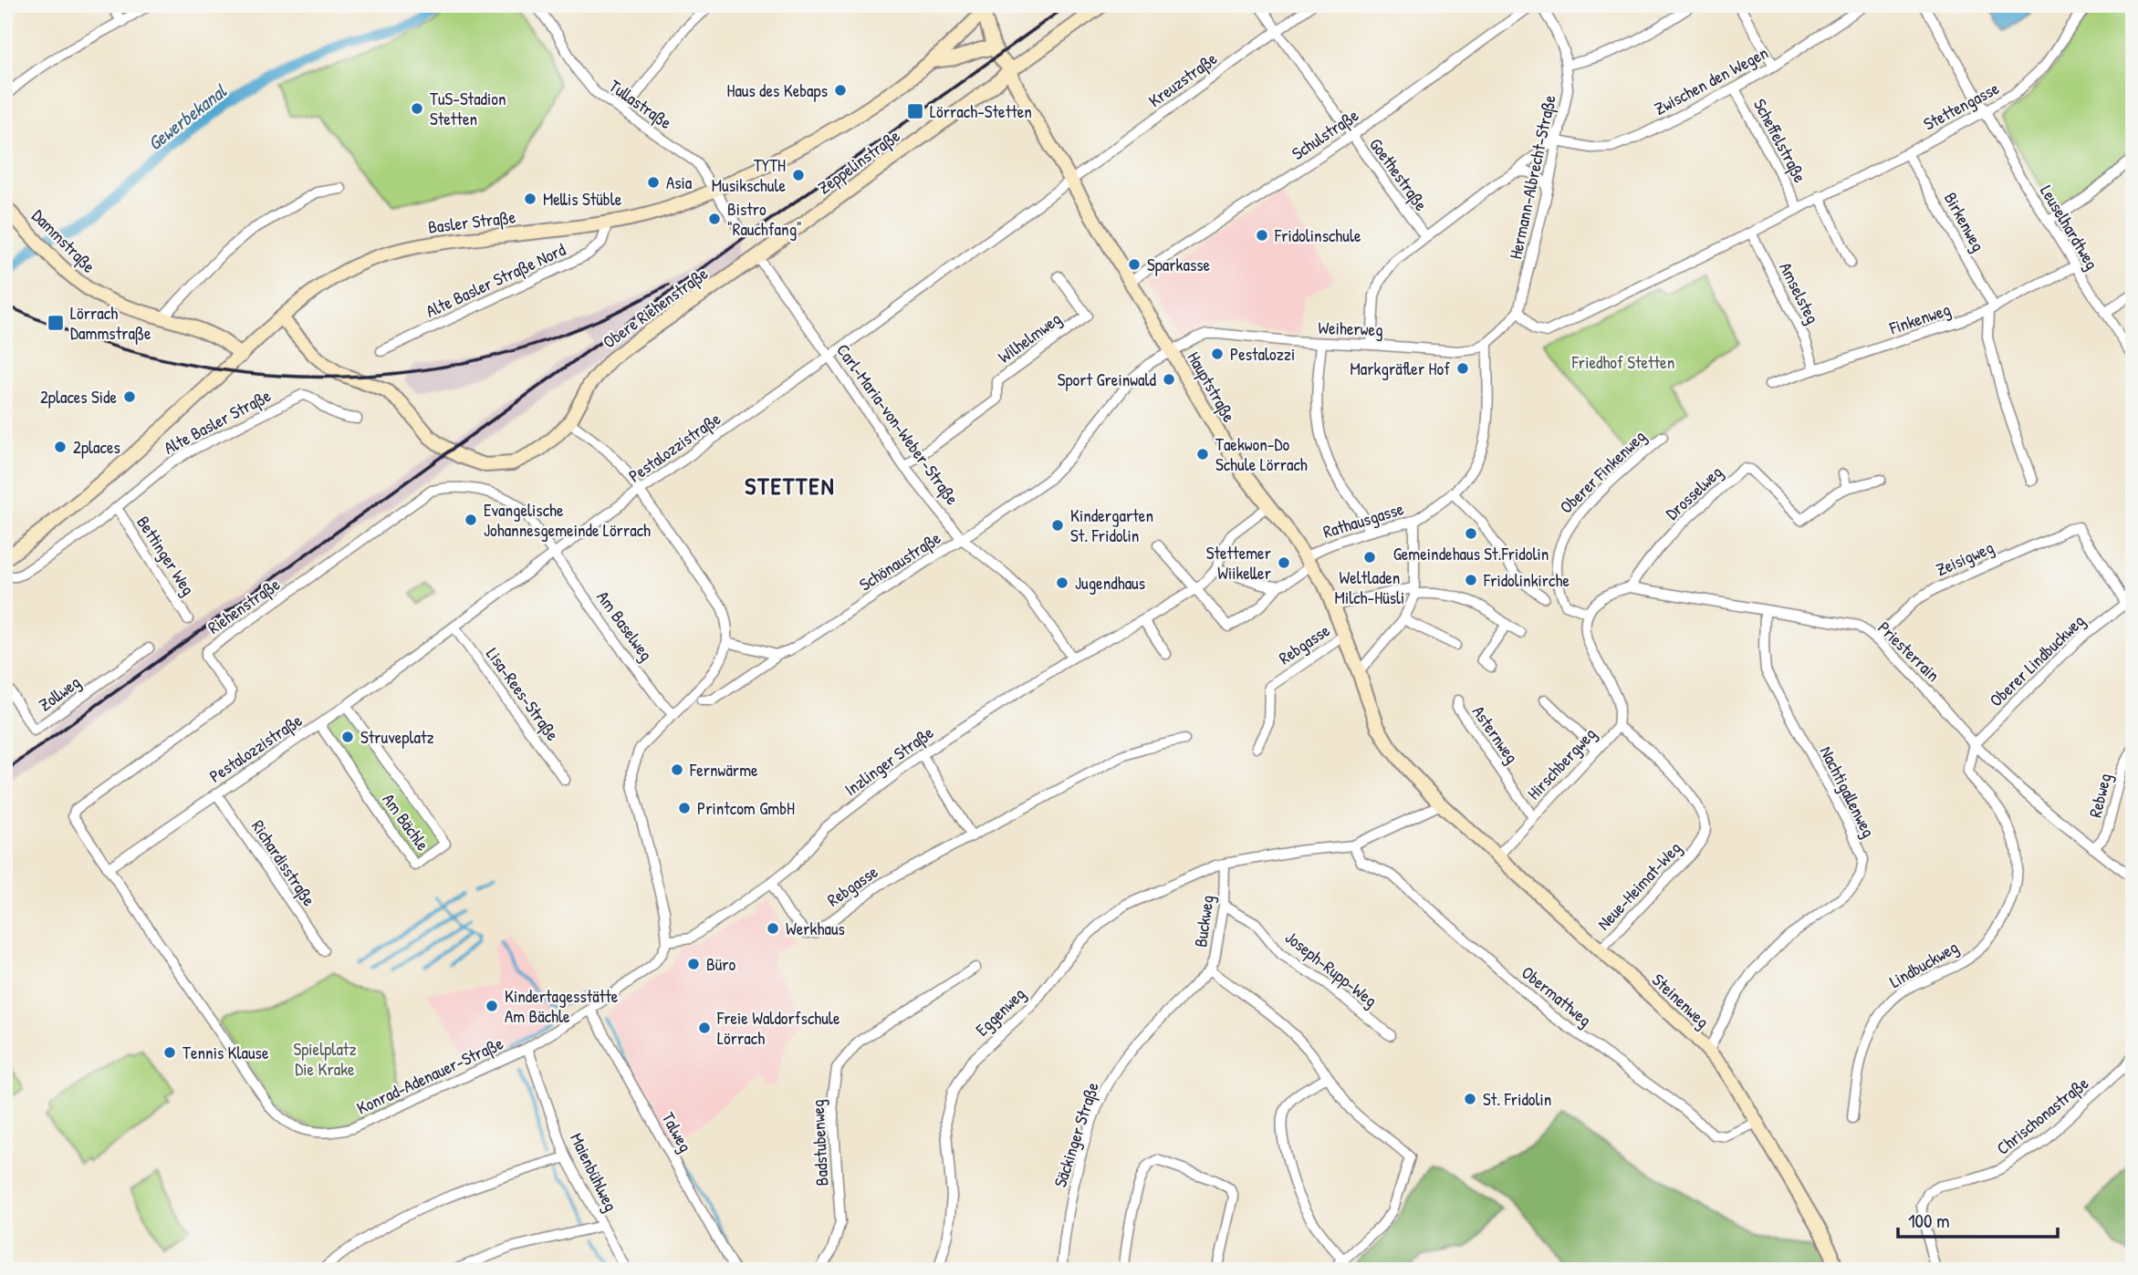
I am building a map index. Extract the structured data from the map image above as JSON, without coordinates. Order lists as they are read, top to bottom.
{
  "streets": {
    "main road": [
      "Zeppelinstraße",
      "Basler Straße",
      "Dammstraße",
      "Obere Riehenstraße",
      "Hauptstraße",
      "Steinenweg"
    ],
    "street": [
      "Kreuzstraße",
      "Zwischen den Wegen",
      "Tullastraße",
      "Stettengasse",
      "Schulstraße",
      "Scheffelstraße",
      "Goethestraße",
      "Hermann-Albrecht-Straße",
      "Birkenweg",
      "Leuselhardtweg",
      "Alte Basler Straße Nord",
      "Amselsteg",
      "Finkenweg",
      "Weiherweg",
      "Wilhelmweg",
      "Alte Basler Straße",
      "Carl-Maria-von-Weber-Straße",
      "Pestalozzistraße",
      "Oberer Finkenweg",
      "Drosselweg",
      "Rathausgasse",
      "Bettinger Weg",
      "Zeisigweg",
      "Schönaustraße",
      "Riehenstraße",
      "Am Baselweg",
      "Rebgasse",
      "Priesterrain",
      "Oberer Lindbuckweg",
      "Zollweg",
      "Lisa-Rees-Straße",
      "Asternweg",
      "Inzlinger Straße",
      "Hirschbergweg",
      "Nachtigallenweg",
      "Rebweg",
      "Am Bächle",
      "Richardisstraße",
      "Neue-Heimat-Weg",
      "Buckweg",
      "Lindbuckweg",
      "Joseph-Rupp-Weg",
      "Obermattweg",
      "Eggenweg",
      "Konrad-Adenauer-Straße",
      "Chrischonastraße",
      "Talweg",
      "Säckinger Straße",
      "Badstubenweg",
      "Maienbühlweg"
    ]
  },
  "crossings": [
    ["Kreuzstraße", "Goethestraße"],
    ["Kreuzstraße", "Hauptstraße"],
    ["Kreuzstraße", "Pestalozzistraße"],
    ["Zwischen den Wegen", "Scheffelstraße"],
    ["Zwischen den Wegen", "Hermann-Albrecht-Straße"],
    ["Tullastraße", "Basler Straße"],
    ["Stettengasse", "Scheffelstraße"],
    ["Stettengasse", "Hermann-Albrecht-Straße"],
    ["Stettengasse", "Birkenweg"],
    ["Stettengasse", "Leuselhardtweg"],
    ["Stettengasse", "Amselsteg"],
    ["Stettengasse", "Weiherweg"],
    ["Schulstraße", "Goethestraße"],
    ["Schulstraße", "Hauptstraße"],
    ["Zeppelinstraße", "Obere Riehenstraße"],
    ["Zeppelinstraße", "Hauptstraße"],
    ["Zeppelinstraße", "Carl-Maria-von-Weber-Straße"],
    ["Hermann-Albrecht-Straße", "Weiherweg"],
    ["Basler Straße", "Dammstraße"],
    ["Basler Straße", "Alte Basler Straße Nord"],
    ["Basler Straße", "Obere Riehenstraße"],
    ["Basler Straße", "Hauptstraße"],
    ["Birkenweg", "Finkenweg"],
    ["Leuselhardtweg", "Finkenweg"],
    ["Amselsteg", "Finkenweg"],
    ["Obere Riehenstraße", "Carl-Maria-von-Weber-Straße"],
    ["Weiherweg", "Hauptstraße"],
    ["Weiherweg", "Rathausgasse"],
    ["Weiherweg", "Schönaustraße"],
    ["Wilhelmweg", "Carl-Maria-von-Weber-Straße"],
    ["Hauptstraße", "Pestalozzistraße"],
    ["Hauptstraße", "Rathausgasse"],
    ["Hauptstraße", "Schönaustraße"],
    ["Hauptstraße", "Rebgasse"],
    ["Hauptstraße", "Inzlinger Straße"],
    ["Hauptstraße", "Steinenweg"],
    ["Alte Basler Straße", "Bettinger Weg"],
    ["Carl-Maria-von-Weber-Straße", "Pestalozzistraße"],
    ["Carl-Maria-von-Weber-Straße", "Schönaustraße"],
    ["Carl-Maria-von-Weber-Straße", "Inzlinger Straße"],
    ["Pestalozzistraße", "Riehenstraße"],
    ["Pestalozzistraße", "Am Baselweg"],
    ["Pestalozzistraße", "Lisa-Rees-Straße"],
    ["Pestalozzistraße", "Am Bächle"],
    ["Pestalozzistraße", "Richardisstraße"],
    ["Pestalozzistraße", "Konrad-Adenauer-Straße"],
    ["Oberer Finkenweg", "Hirschbergweg"],
    ["Drosselweg", "Priesterrain"],
    ["Zeisigweg", "Priesterrain"],
    ["Zeisigweg", "Oberer Lindbuckweg"],
    ["Riehenstraße", "Am Baselweg"],
    ["Riehenstraße", "Konrad-Adenauer-Straße"],
    ["Rebgasse", "Inzlinger Straße"],
    ["Priesterrain", "Oberer Lindbuckweg"],
    ["Priesterrain", "Nachtigallenweg"],
    ["Priesterrain", "Rebweg"],
    ["Priesterrain", "Lindbuckweg"],
    ["Oberer Lindbuckweg", "Lindbuckweg"],
    ["Asternweg", "Hirschbergweg"],
    ["Inzlinger Straße", "Konrad-Adenauer-Straße"],
    ["Hirschbergweg", "Neue-Heimat-Weg"],
    ["Hirschbergweg", "Steinenweg"],
    ["Nachtigallenweg", "Steinenweg"],
    ["Neue-Heimat-Weg", "Steinenweg"],
    ["Buckweg", "Joseph-Rupp-Weg"],
    ["Buckweg", "Eggenweg"],
    ["Buckweg", "Säckinger Straße"],
    ["Obermattweg", "Steinenweg"],
    ["Konrad-Adenauer-Straße", "Talweg"],
    ["Konrad-Adenauer-Straße", "Maienbühlweg"]
  ],
  "districts": ["STETTEN"],
  "water": ["Gewerbekanal"],
  "parks": ["Friedhof Stetten", "Spielplatz Die Krake"],
  "places": {
    "other": [
      "Haus des Kebaps",
      "TuS-Stadion Stetten",
      "TYTH Musikschule",
      "Asia",
      "Mellis Stüble",
      "Bistro \"Rauchfang\"",
      "Fridolinschule",
      "Sparkasse",
      "Pestalozzi",
      "Markgräfler Hof",
      "Sport Greinwald",
      "2places Side",
      "2places",
      "Taekwon-Do Schule Lörrach",
      "Evangelische Johannesgemeinde Lörrach",
      "Kindergarten St. Fridolin",
      "Gemeindehaus St.Fridolin",
      "Weltladen Milch-Hüsli",
      "Stettemer Wiikeller",
      "Fridolinkirche",
      "Jugendhaus",
      "Struveplatz",
      "Fernwärme",
      "Printcom GmbH",
      "Werkhaus",
      "Büro",
      "Kindertagesstätte Am Bächle",
      "Freie Waldorfschule Lörrach",
      "Tennis Klause",
      "St. Fridolin"
    ],
    "transit": ["Lörrach-Stetten", "Lörrach Dammstraße"]
  },
  "scale_bar": "100 m"
}
